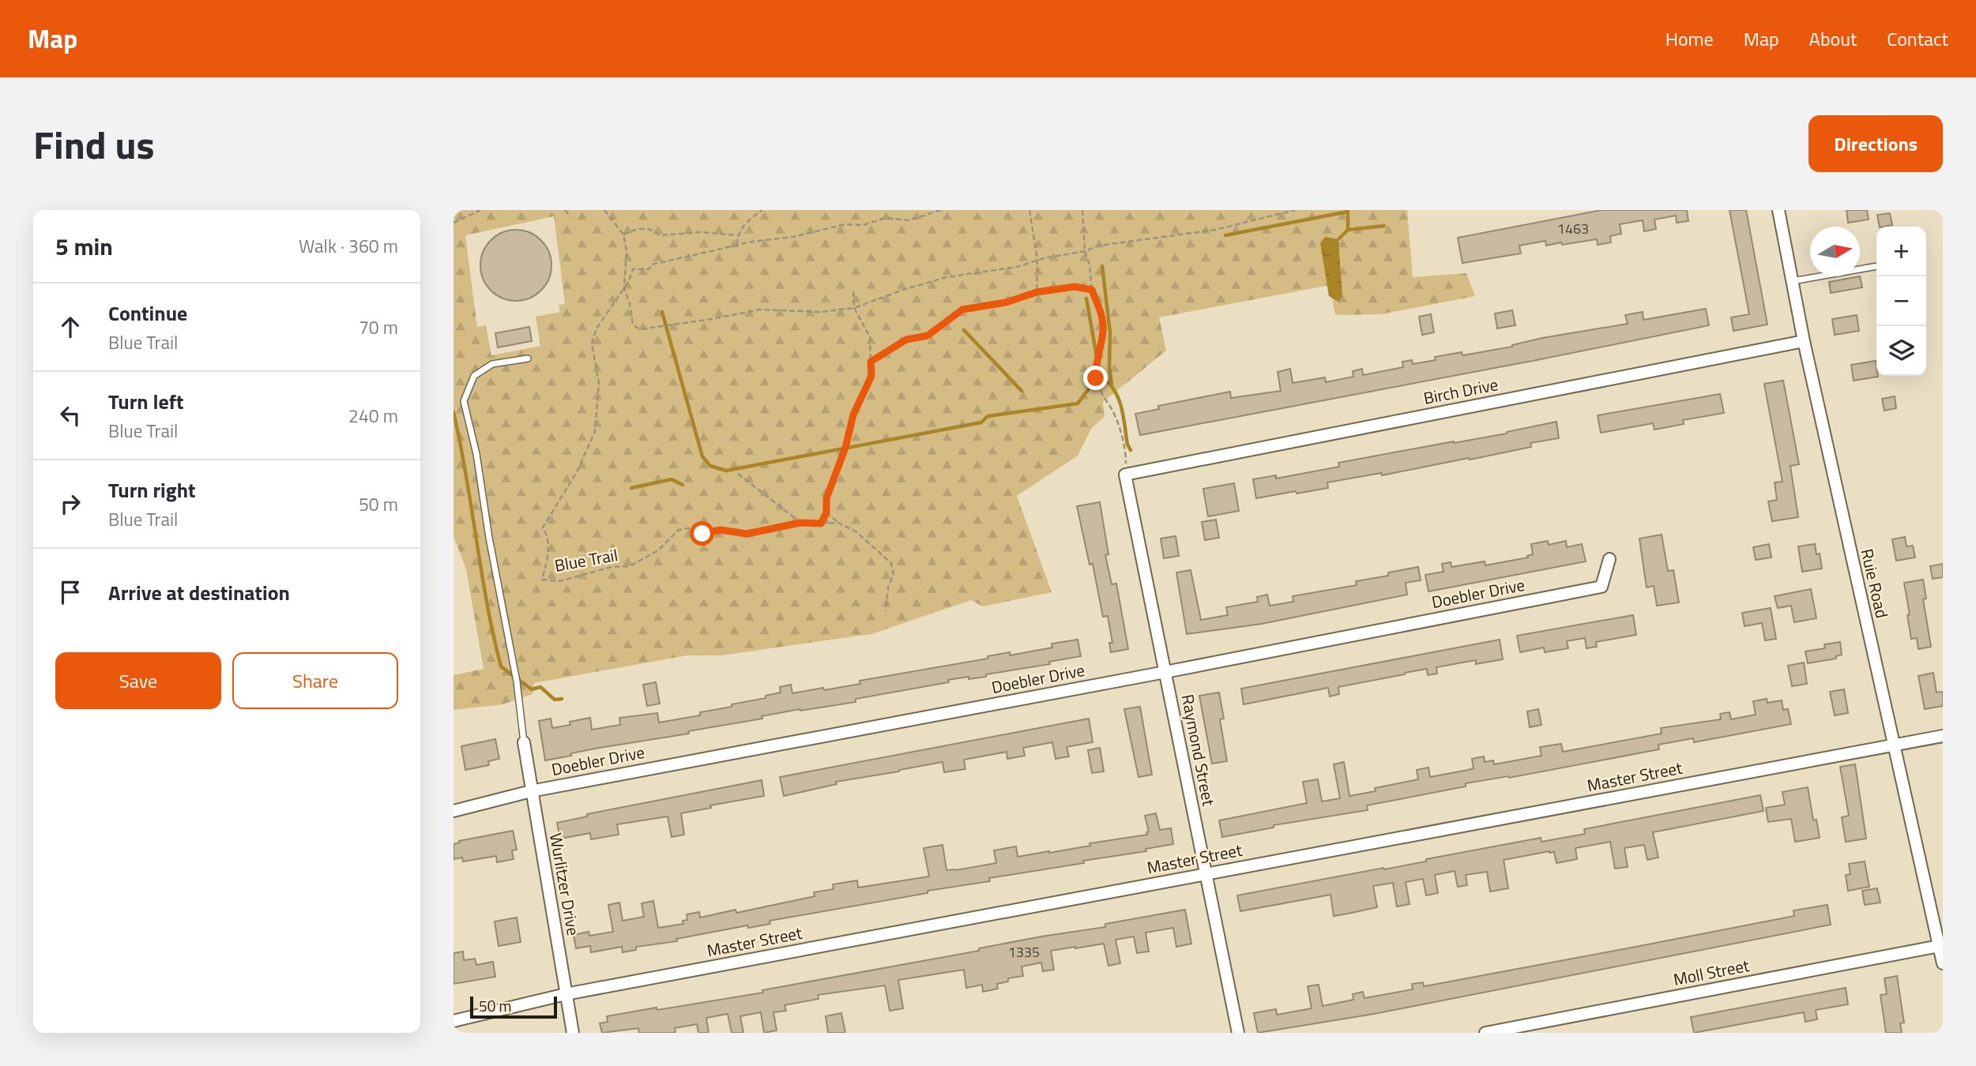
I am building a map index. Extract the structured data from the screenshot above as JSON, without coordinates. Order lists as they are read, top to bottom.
{
  "streets": {
    "street": [
      "Birch Drive",
      "Ruie Road",
      "Doebler Drive",
      "Raymond Street",
      "Master Street",
      "Wurlitzer Drive",
      "Moll Street"
    ],
    "path": ["Blue Trail"]
  },
  "crossings": [
    ["Birch Drive", "Ruie Road"],
    ["Birch Drive", "Raymond Street"],
    ["Ruie Road", "Master Street"],
    ["Ruie Road", "Moll Street"],
    ["Doebler Drive", "Raymond Street"],
    ["Doebler Drive", "Wurlitzer Drive"],
    ["Raymond Street", "Master Street"],
    ["Master Street", "Wurlitzer Drive"]
  ],
  "house_numbers": ["1463", "1335"],
  "scale_bar": "50 m",
  "north": "right",
  "page": {
    "header": "Map",
    "nav": [
      "Home",
      "Map",
      "About",
      "Contact"
    ],
    "title": "Find us",
    "buttons": [
      "Directions",
      ["Save", "Share"]
    ],
    "heading": ["5 min", "Walk · 360 m"],
    "map_buttons": ["+", "−"],
    "list": [
      ["Continue", "Blue Trail", "70 m"],
      ["Turn left", "Blue Trail", "240 m"],
      ["Turn right", "Blue Trail", "50 m"],
      "Arrive at destination"
    ],
    "scale": "50 m"
  }
}
